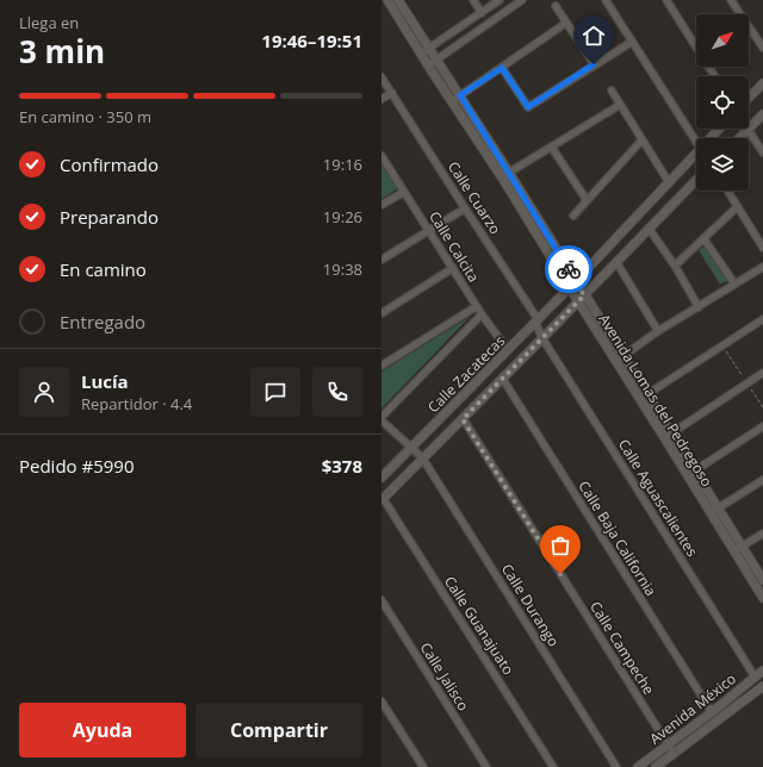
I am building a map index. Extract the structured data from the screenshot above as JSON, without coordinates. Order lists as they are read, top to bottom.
{
  "streets": {
    "street": [
      "Calle Cuarzo",
      "Calle Calcita",
      "Calle Zacatecas",
      "Avenida Lomas del Pedregoso",
      "Calle Aguascalientes",
      "Calle Baja California",
      "Calle Durango",
      "Calle Guanajuato",
      "Calle Campeche",
      "Calle Jalisco",
      "Avenida México"
    ]
  },
  "crossings": [
    ["Calle Cuarzo", "Calle Zacatecas"],
    ["Calle Cuarzo", "Calle Aguascalientes"],
    ["Calle Calcita", "Calle Zacatecas"],
    ["Calle Zacatecas", "Avenida Lomas del Pedregoso"],
    ["Calle Zacatecas", "Calle Aguascalientes"],
    ["Calle Zacatecas", "Calle Baja California"],
    ["Calle Zacatecas", "Calle Durango"],
    ["Calle Zacatecas", "Calle Guanajuato"],
    ["Calle Zacatecas", "Calle Campeche"],
    ["Calle Aguascalientes", "Avenida México"],
    ["Calle Baja California", "Avenida México"],
    ["Calle Campeche", "Avenida México"]
  ],
  "north": "top right",
  "page": {
    "heading": ["3 min", "Llega en", "19:46–19:51"],
    "panel": [
      "Lucía",
      "Repartidor · 4.4",
      "Pedido #5990",
      "$378"
    ],
    "bar": "En camino · 350 m",
    "list": [
      ["Confirmado", "19:16"],
      ["Preparando", "19:26"],
      ["En camino", "19:38"],
      "Entregado"
    ],
    "buttons": ["Ayuda", "Compartir"]
  }
}
